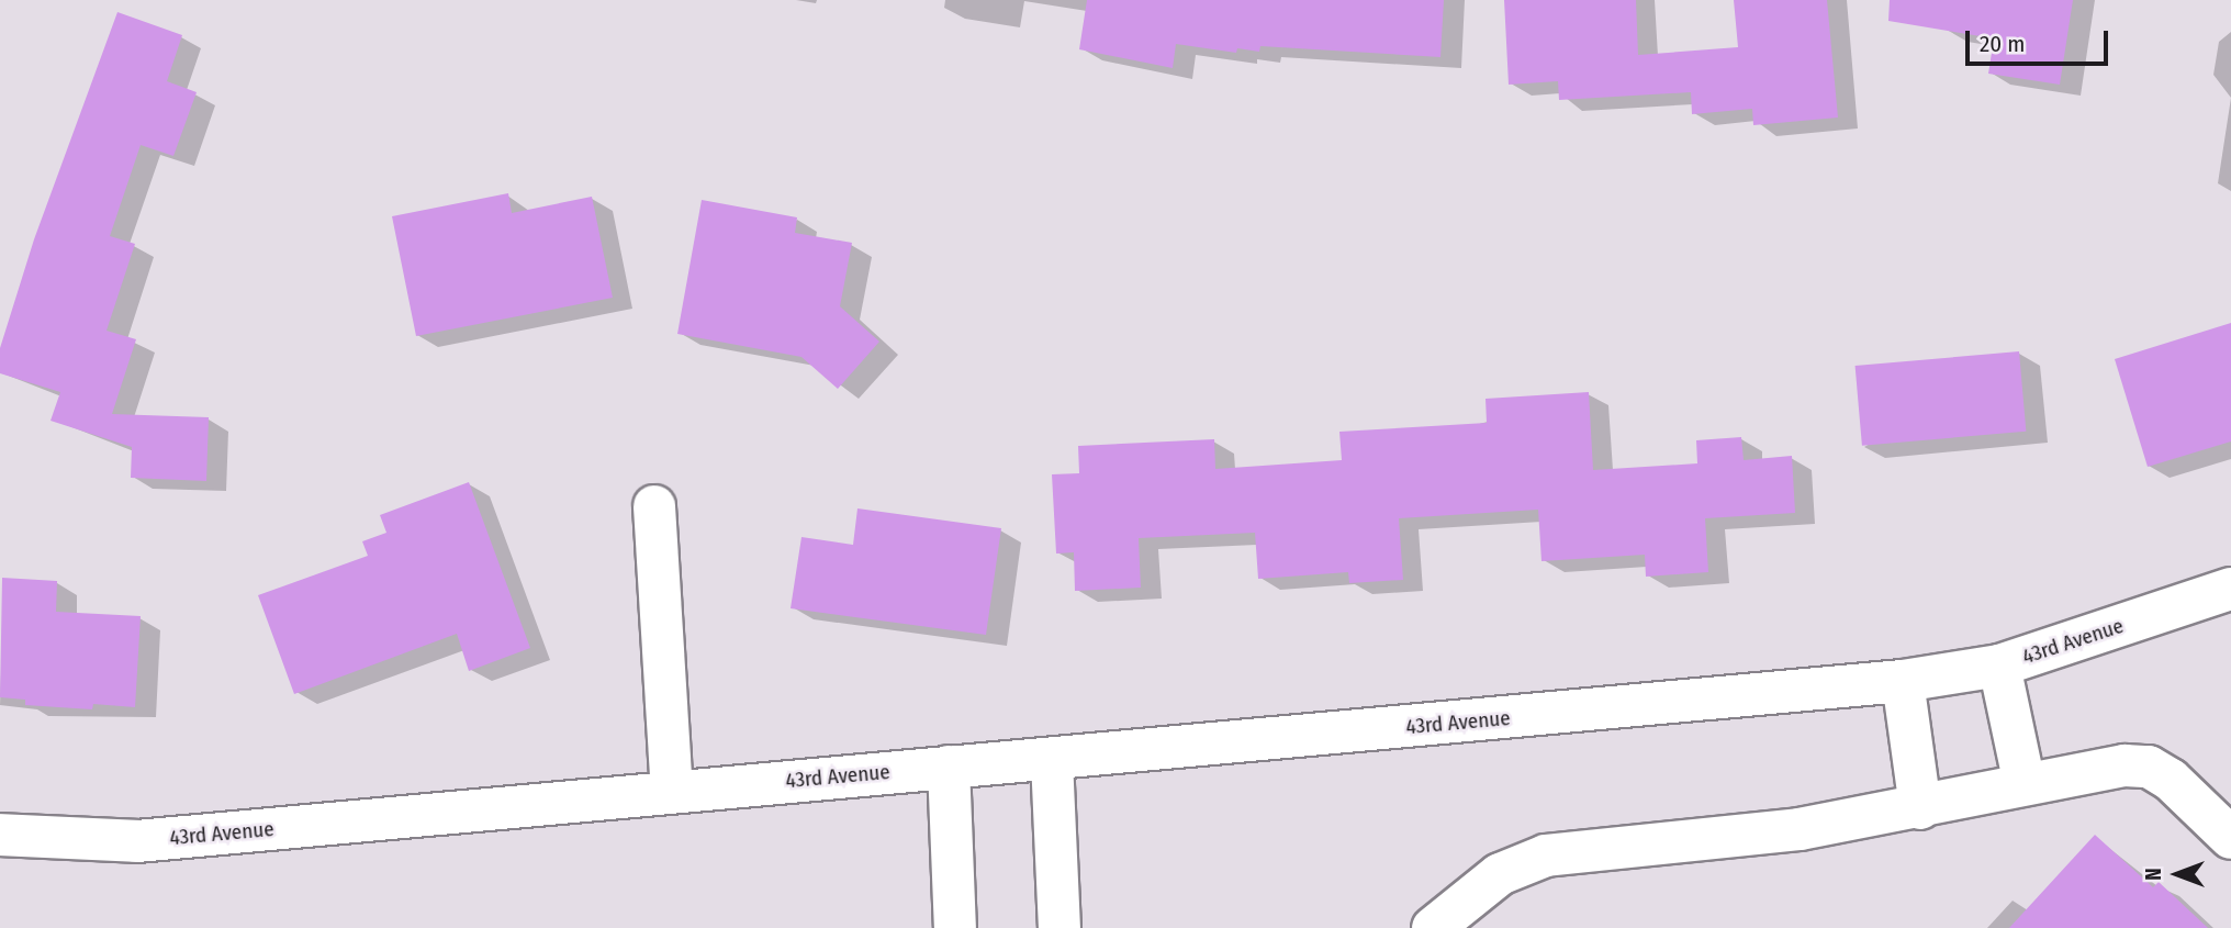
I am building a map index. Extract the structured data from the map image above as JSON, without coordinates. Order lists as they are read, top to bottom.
{
  "streets": {
    "street": ["43rd Avenue"]
  },
  "scale_bar": "20 m",
  "north": "left"
}
